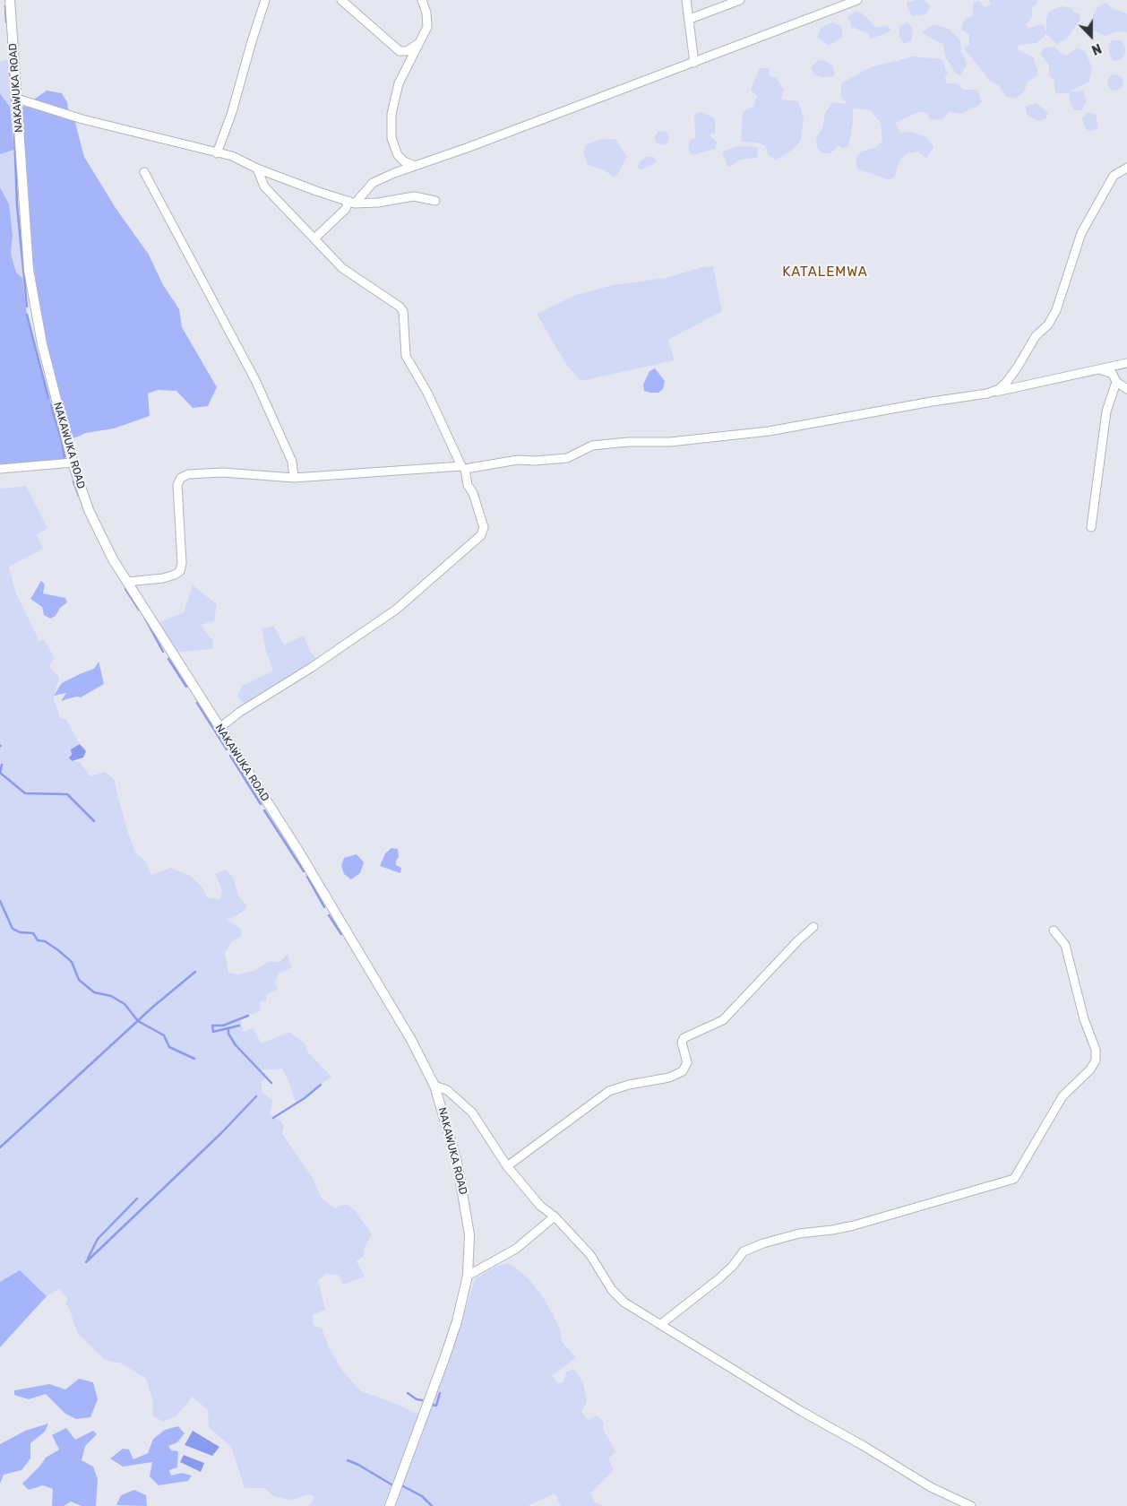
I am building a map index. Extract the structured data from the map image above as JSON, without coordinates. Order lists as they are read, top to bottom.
{
  "streets": {
    "main road": ["NAKAWUKA ROAD"]
  },
  "districts": ["KATALEMWA"],
  "north": "bottom"
}
